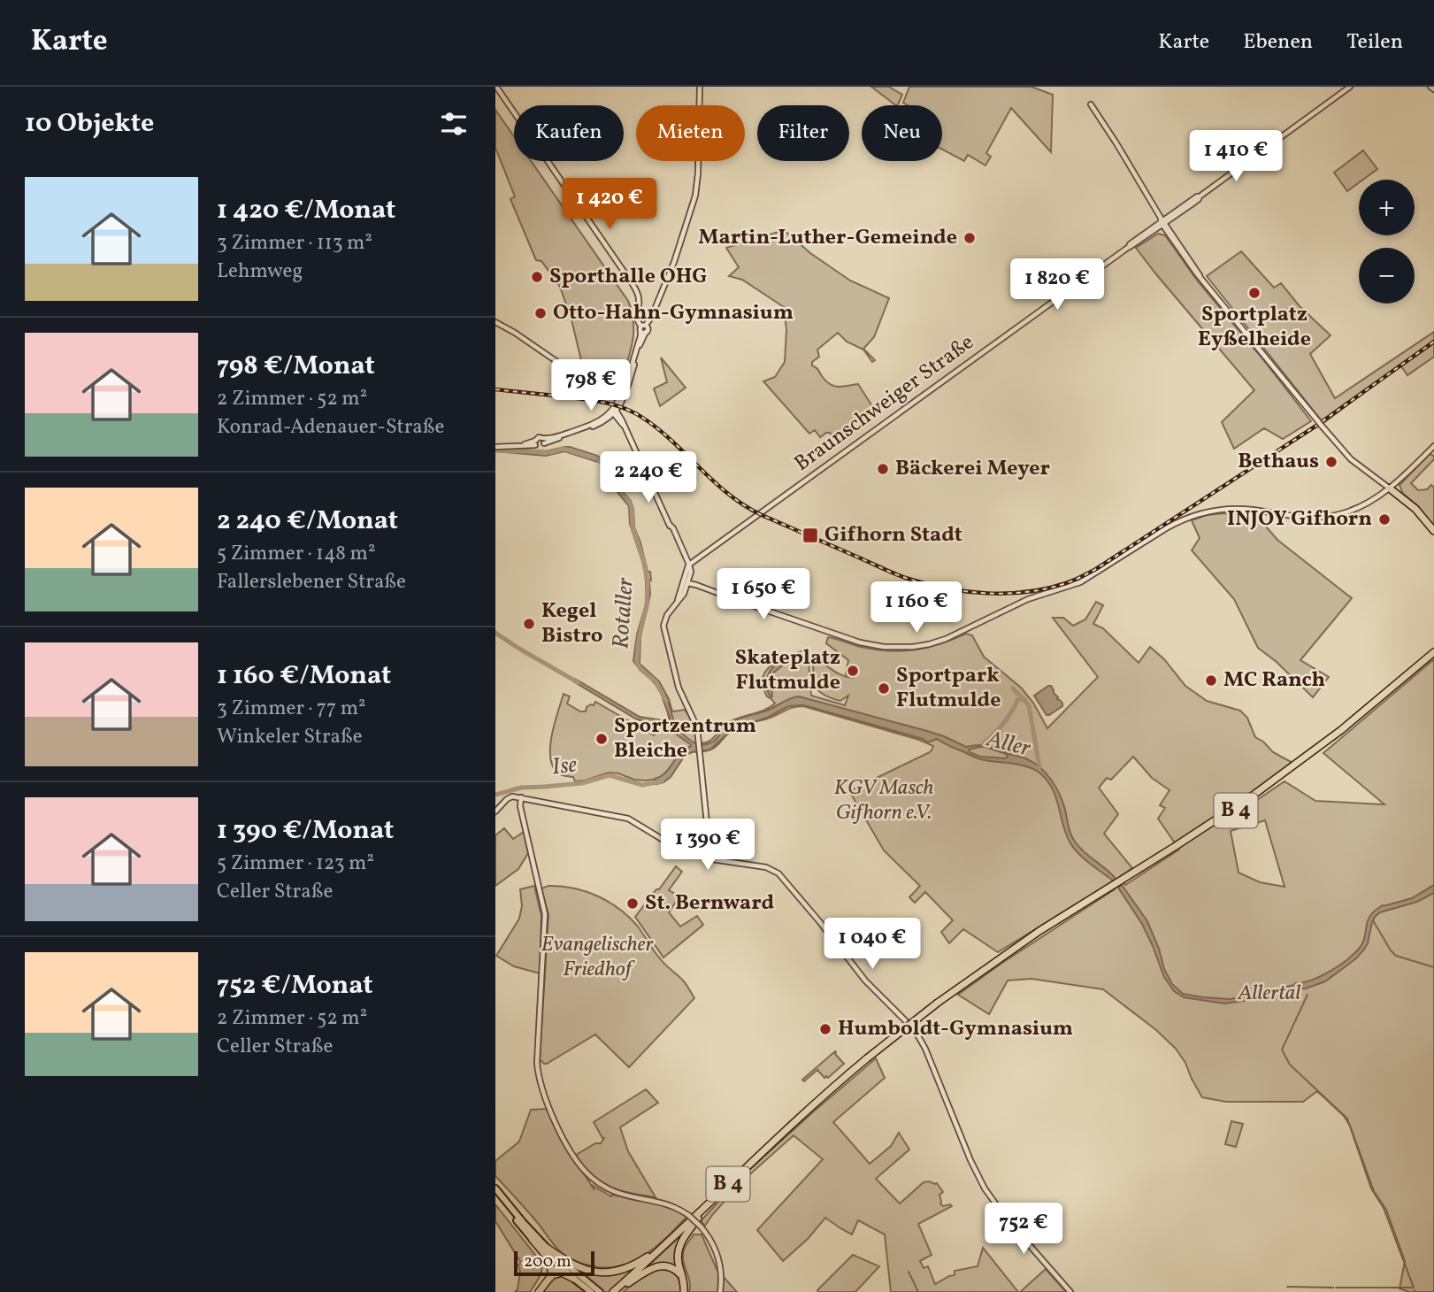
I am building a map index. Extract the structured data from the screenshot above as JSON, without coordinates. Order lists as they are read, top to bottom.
{
  "streets": {
    "highway": ["B 4"],
    "street": ["Braunschweiger Straße"]
  },
  "water": ["Rotaller", "Aller", "Ise"],
  "parks": ["KGV Masch Gifhorn e.V.", "Evangelischer Friedhof", "Allertal"],
  "places": {
    "other": [
      "Martin-Luther-Gemeinde",
      "Sporthalle OHG",
      "Sportplatz Eyßelheide",
      "Otto-Hahn-Gymnasium",
      "Bethaus",
      "Bäckerei Meyer",
      "INJOY Gifhorn",
      "Kegel Bistro",
      "Skateplatz Flutmulde",
      "MC Ranch",
      "Sportpark Flutmulde",
      "Sportzentrum Bleiche",
      "St. Bernward",
      "Humboldt-Gymnasium"
    ],
    "transit": ["Gifhorn Stadt"]
  },
  "scale_bar": "200 m",
  "page": {
    "header": "Karte",
    "nav": ["Karte", "Ebenen", "Teilen"],
    "heading": "10 Objekte",
    "chip": [
      "Kaufen",
      "Mieten",
      "Filter",
      "Neu"
    ],
    "price": [
      "1 410 €",
      "1 420 €",
      "1 820 €",
      "798 €",
      "2 240 €",
      "1 650 €",
      "1 160 €",
      "1 390 €",
      "1 040 €",
      "752 €"
    ],
    "list": [
      {
        "name": "1 420 €/Monat",
        "note": "3 Zimmer · 113 m² · Lehmweg"
      },
      {
        "name": "798 €/Monat",
        "note": "2 Zimmer · 52 m² · Konrad-Adenauer-Straße"
      },
      {
        "name": "2 240 €/Monat",
        "note": "5 Zimmer · 148 m² · Fallerslebener Straße"
      },
      {
        "name": "1 160 €/Monat",
        "note": "3 Zimmer · 77 m² · Winkeler Straße"
      },
      {
        "name": "1 390 €/Monat",
        "note": "5 Zimmer · 123 m² · Celler Straße"
      },
      {
        "name": "752 €/Monat",
        "note": "2 Zimmer · 52 m² · Celler Straße"
      }
    ],
    "map_buttons": ["+", "−"],
    "scale": "200 m"
  }
}
